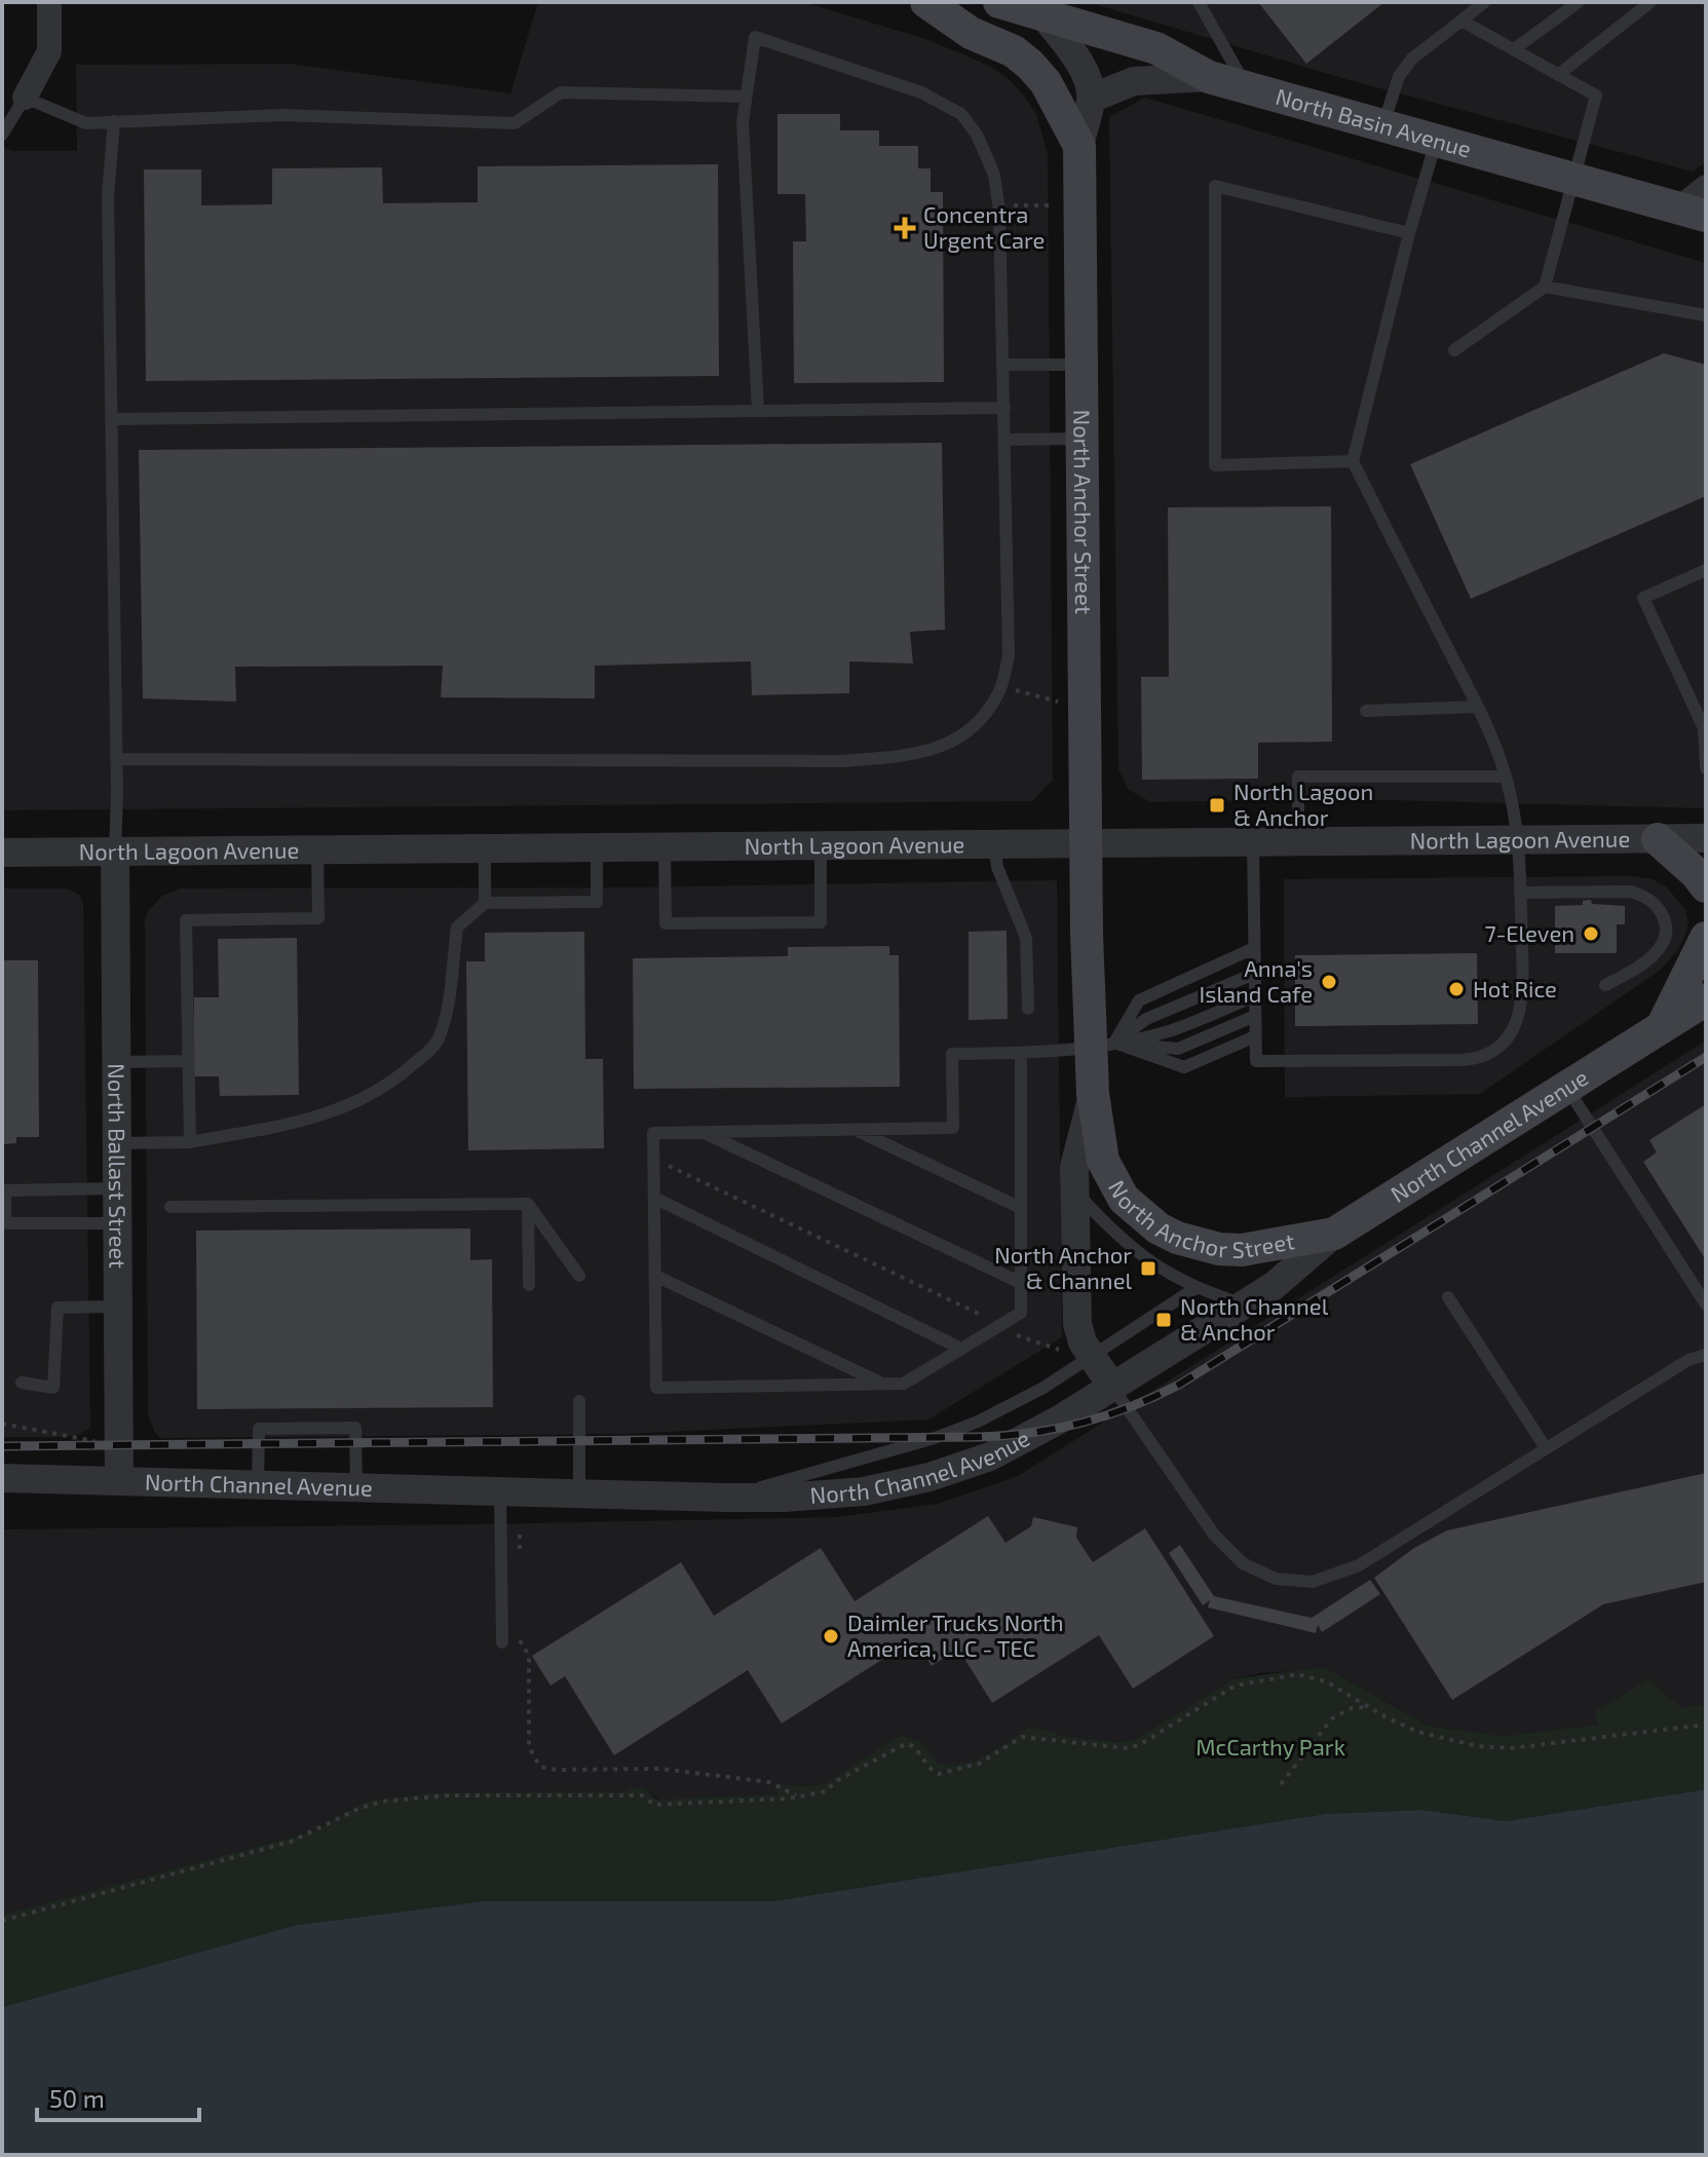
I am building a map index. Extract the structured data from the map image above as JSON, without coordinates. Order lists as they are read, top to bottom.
{
  "streets": {
    "main road": ["North Basin Avenue", "North Anchor Street", "North Channel Avenue"],
    "street": ["North Lagoon Avenue", "North Ballast Street"]
  },
  "crossings": [
    ["North Anchor Street", "North Lagoon Avenue"],
    ["North Anchor Street", "North Channel Avenue"],
    ["North Lagoon Avenue", "North Ballast Street"],
    ["North Channel Avenue", "North Ballast Street"]
  ],
  "parks": ["McCarthy Park"],
  "places": {
    "health": ["Concentra Urgent Care"],
    "transit": ["North Lagoon & Anchor", "North Anchor & Channel", "North Channel & Anchor"],
    "other": [
      "7-Eleven",
      "Anna's Island Cafe",
      "Hot Rice",
      "Daimler Trucks North America, LLC - TEC"
    ]
  },
  "scale_bar": "50 m"
}
